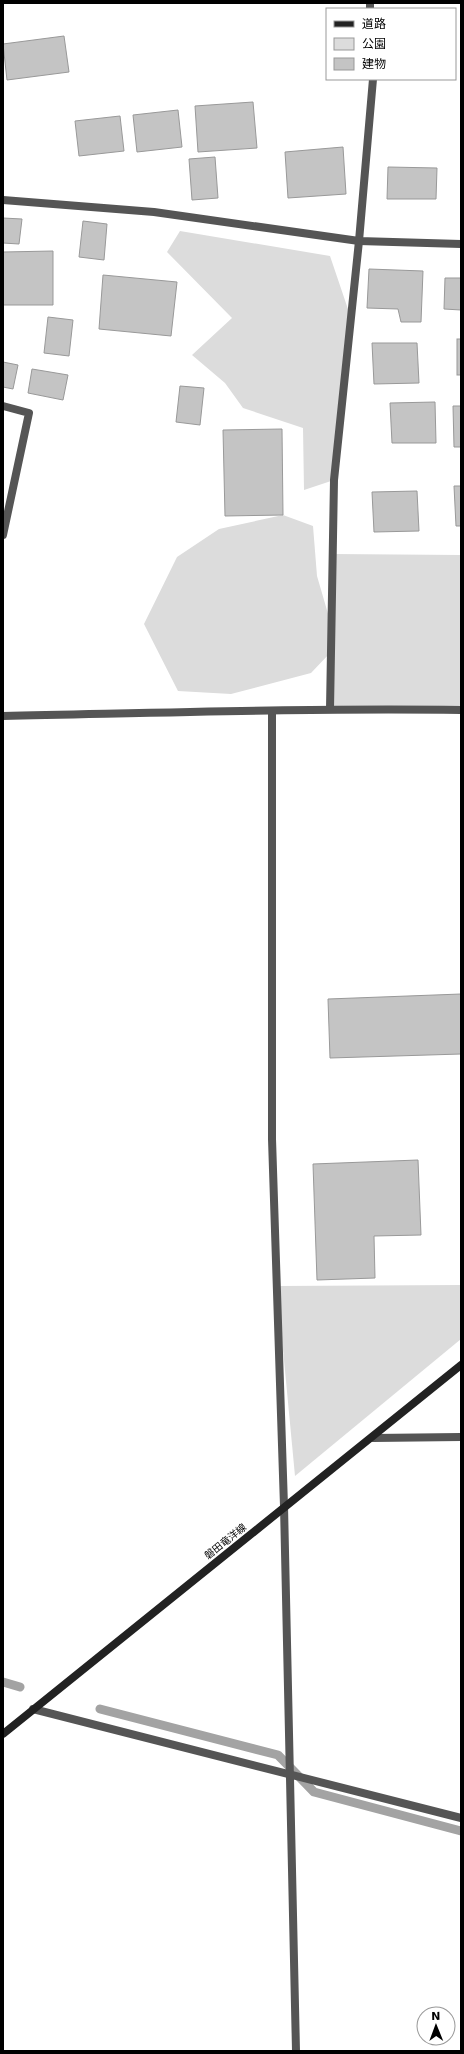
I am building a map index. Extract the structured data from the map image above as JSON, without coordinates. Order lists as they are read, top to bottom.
{
  "streets": {
    "main road": ["磐田竜洋線"]
  },
  "legend": ["道路", "公園", "建物"],
  "north": "top"
}
